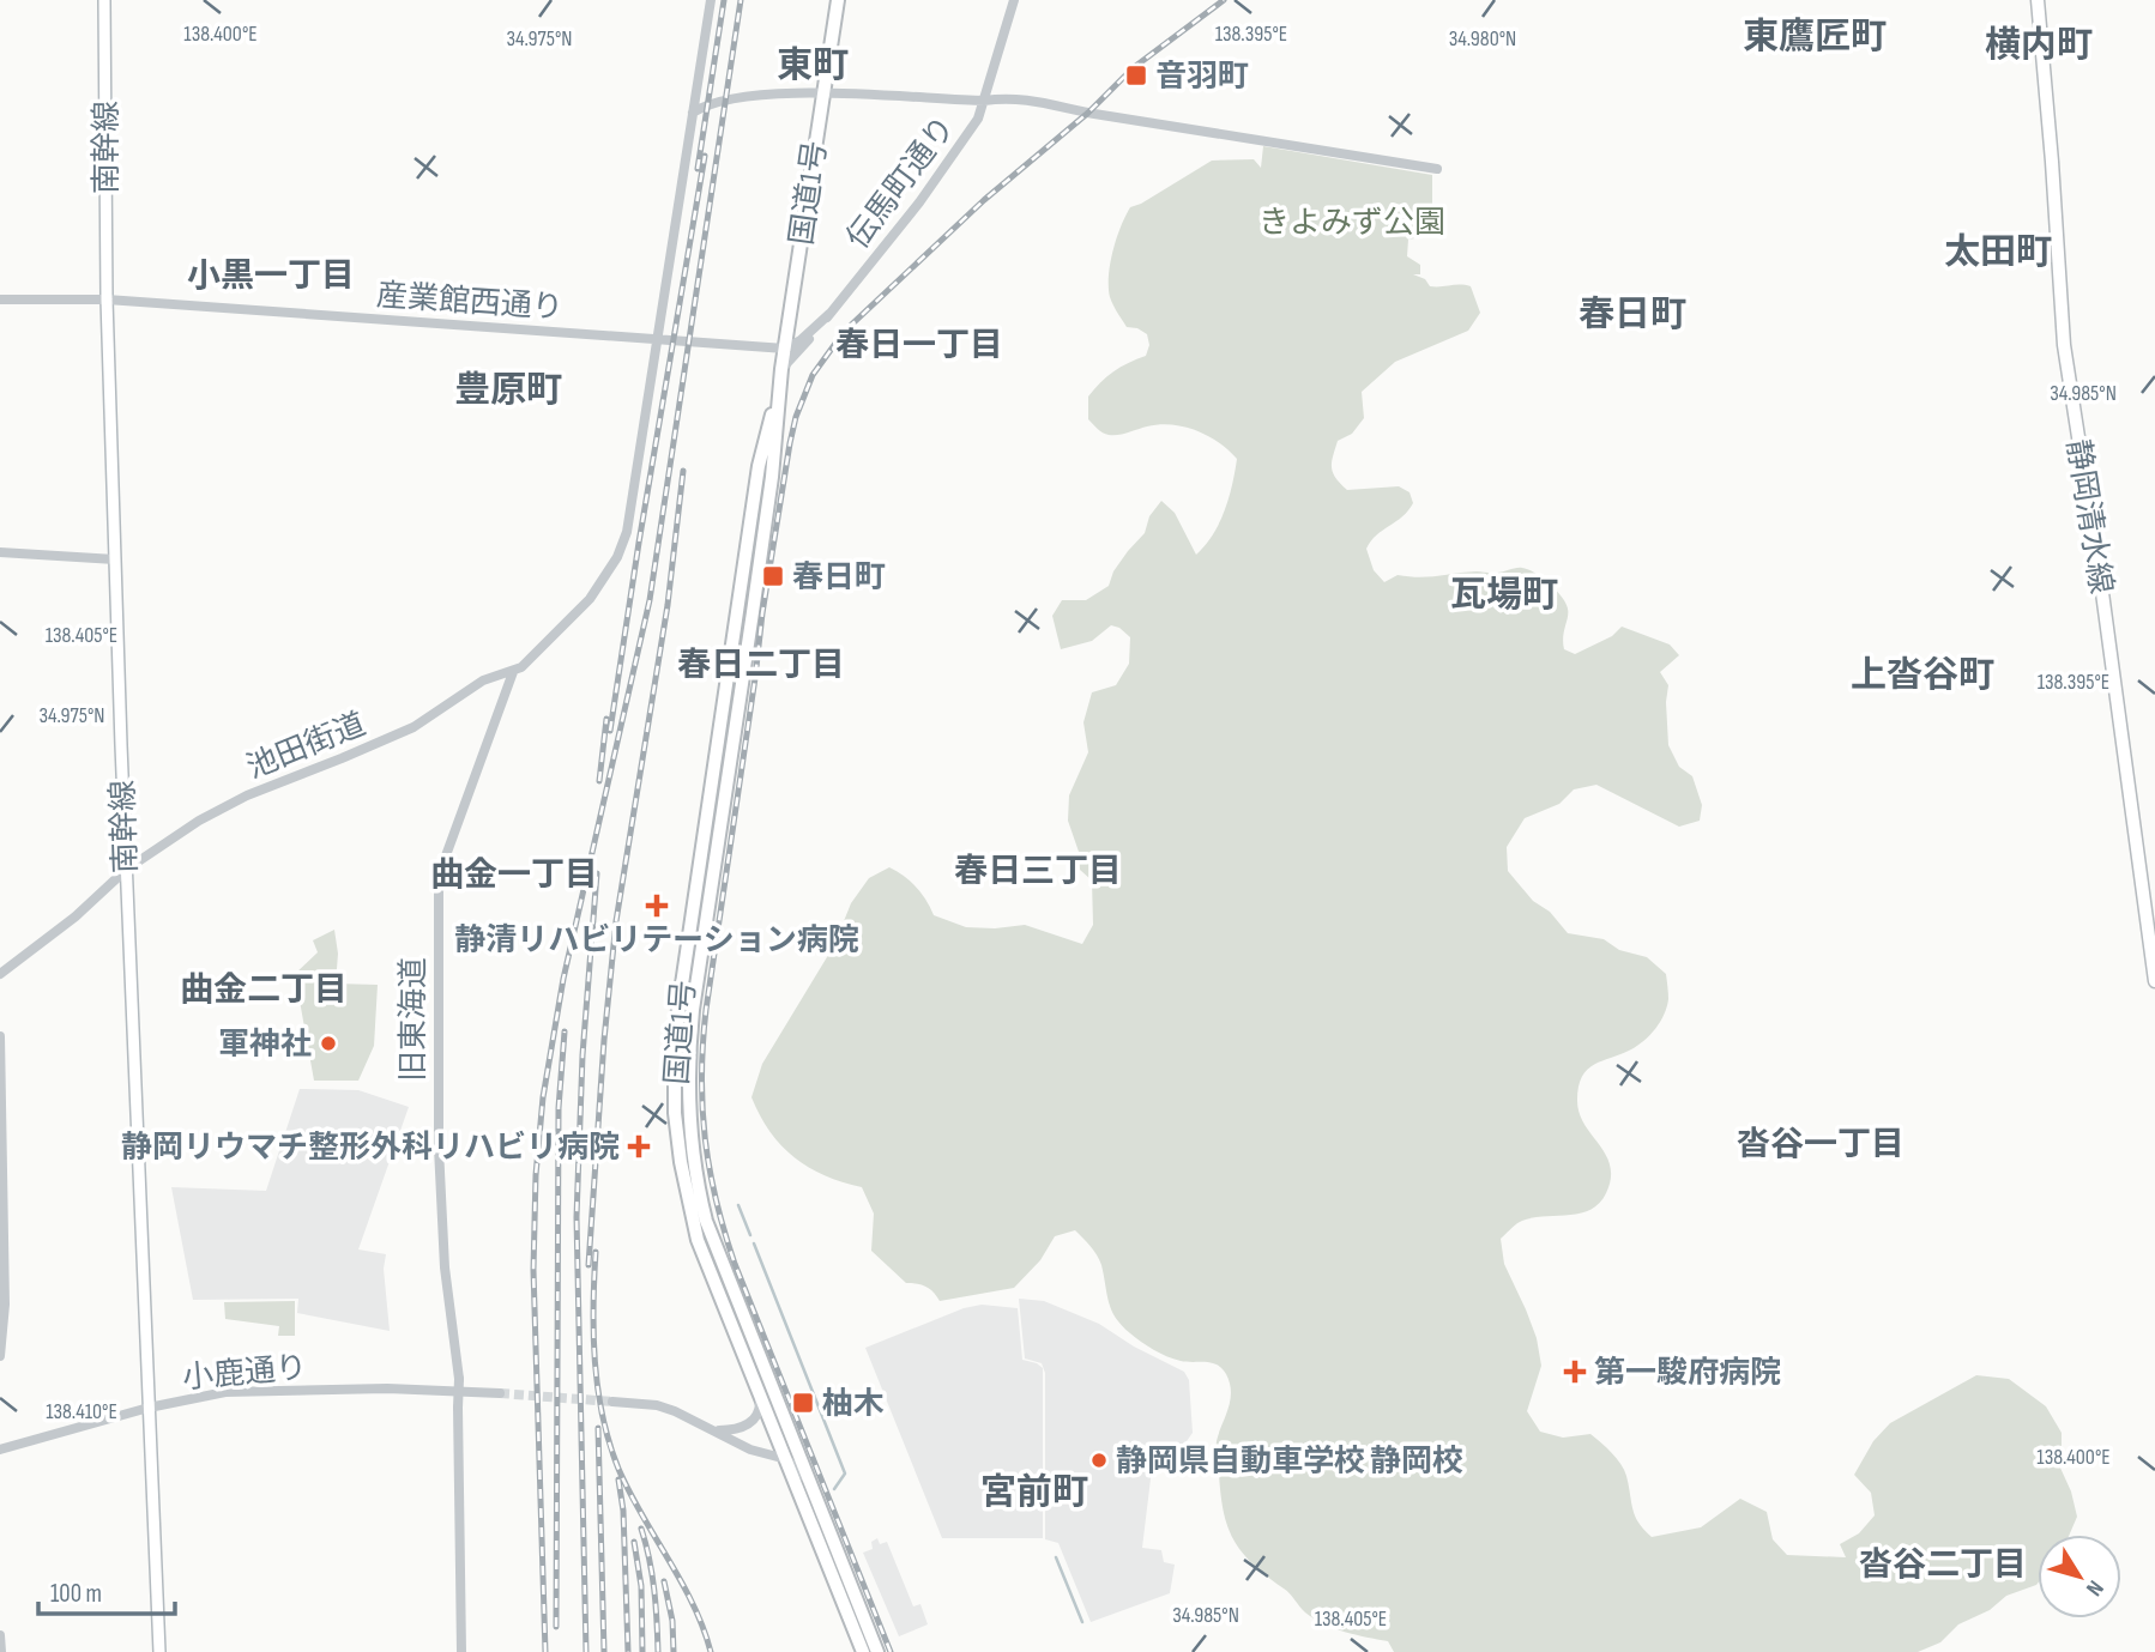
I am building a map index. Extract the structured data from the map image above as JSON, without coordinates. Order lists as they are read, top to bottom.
{
  "streets": {
    "highway": ["国道1号"],
    "main road": ["南幹線", "静岡清水線"],
    "street": [
      "伝馬町通り",
      "産業館西通り",
      "池田街道",
      "旧東海道",
      "小鹿通り"
    ]
  },
  "crossings": [
    ["南幹線", "産業館西通り"],
    ["南幹線", "池田街道"],
    ["南幹線", "小鹿通り"],
    ["伝馬町通り", "国道1号"],
    ["国道1号", "産業館西通り"],
    ["産業館西通り", "池田街道"],
    ["池田街道", "旧東海道"]
  ],
  "districts": [
    "東鷹匠町",
    "横内町",
    "東町",
    "太田町",
    "小黒一丁目",
    "春日町",
    "春日一丁目",
    "豊原町",
    "瓦場町",
    "春日二丁目",
    "上沓谷町",
    "春日三丁目",
    "曲金一丁目",
    "曲金二丁目",
    "沓谷一丁目",
    "宮前町",
    "沓谷二丁目"
  ],
  "parks": ["きよみず公園"],
  "places": {
    "transit": ["音羽町", "春日町", "柚木"],
    "health": ["静清リハビリテーション病院", "静岡リウマチ整形外科リハビリ病院", "第一駿府病院"],
    "other": ["軍神社", "静岡県自動車学校 静岡校"]
  },
  "scale_bar": "100 m",
  "north": "bottom right",
  "coordinates": [
    "138.400°E",
    "138.395°E",
    "34.975°N",
    "34.980°N",
    "34.985°N",
    "138.405°E",
    "138.410°E"
  ]
}
